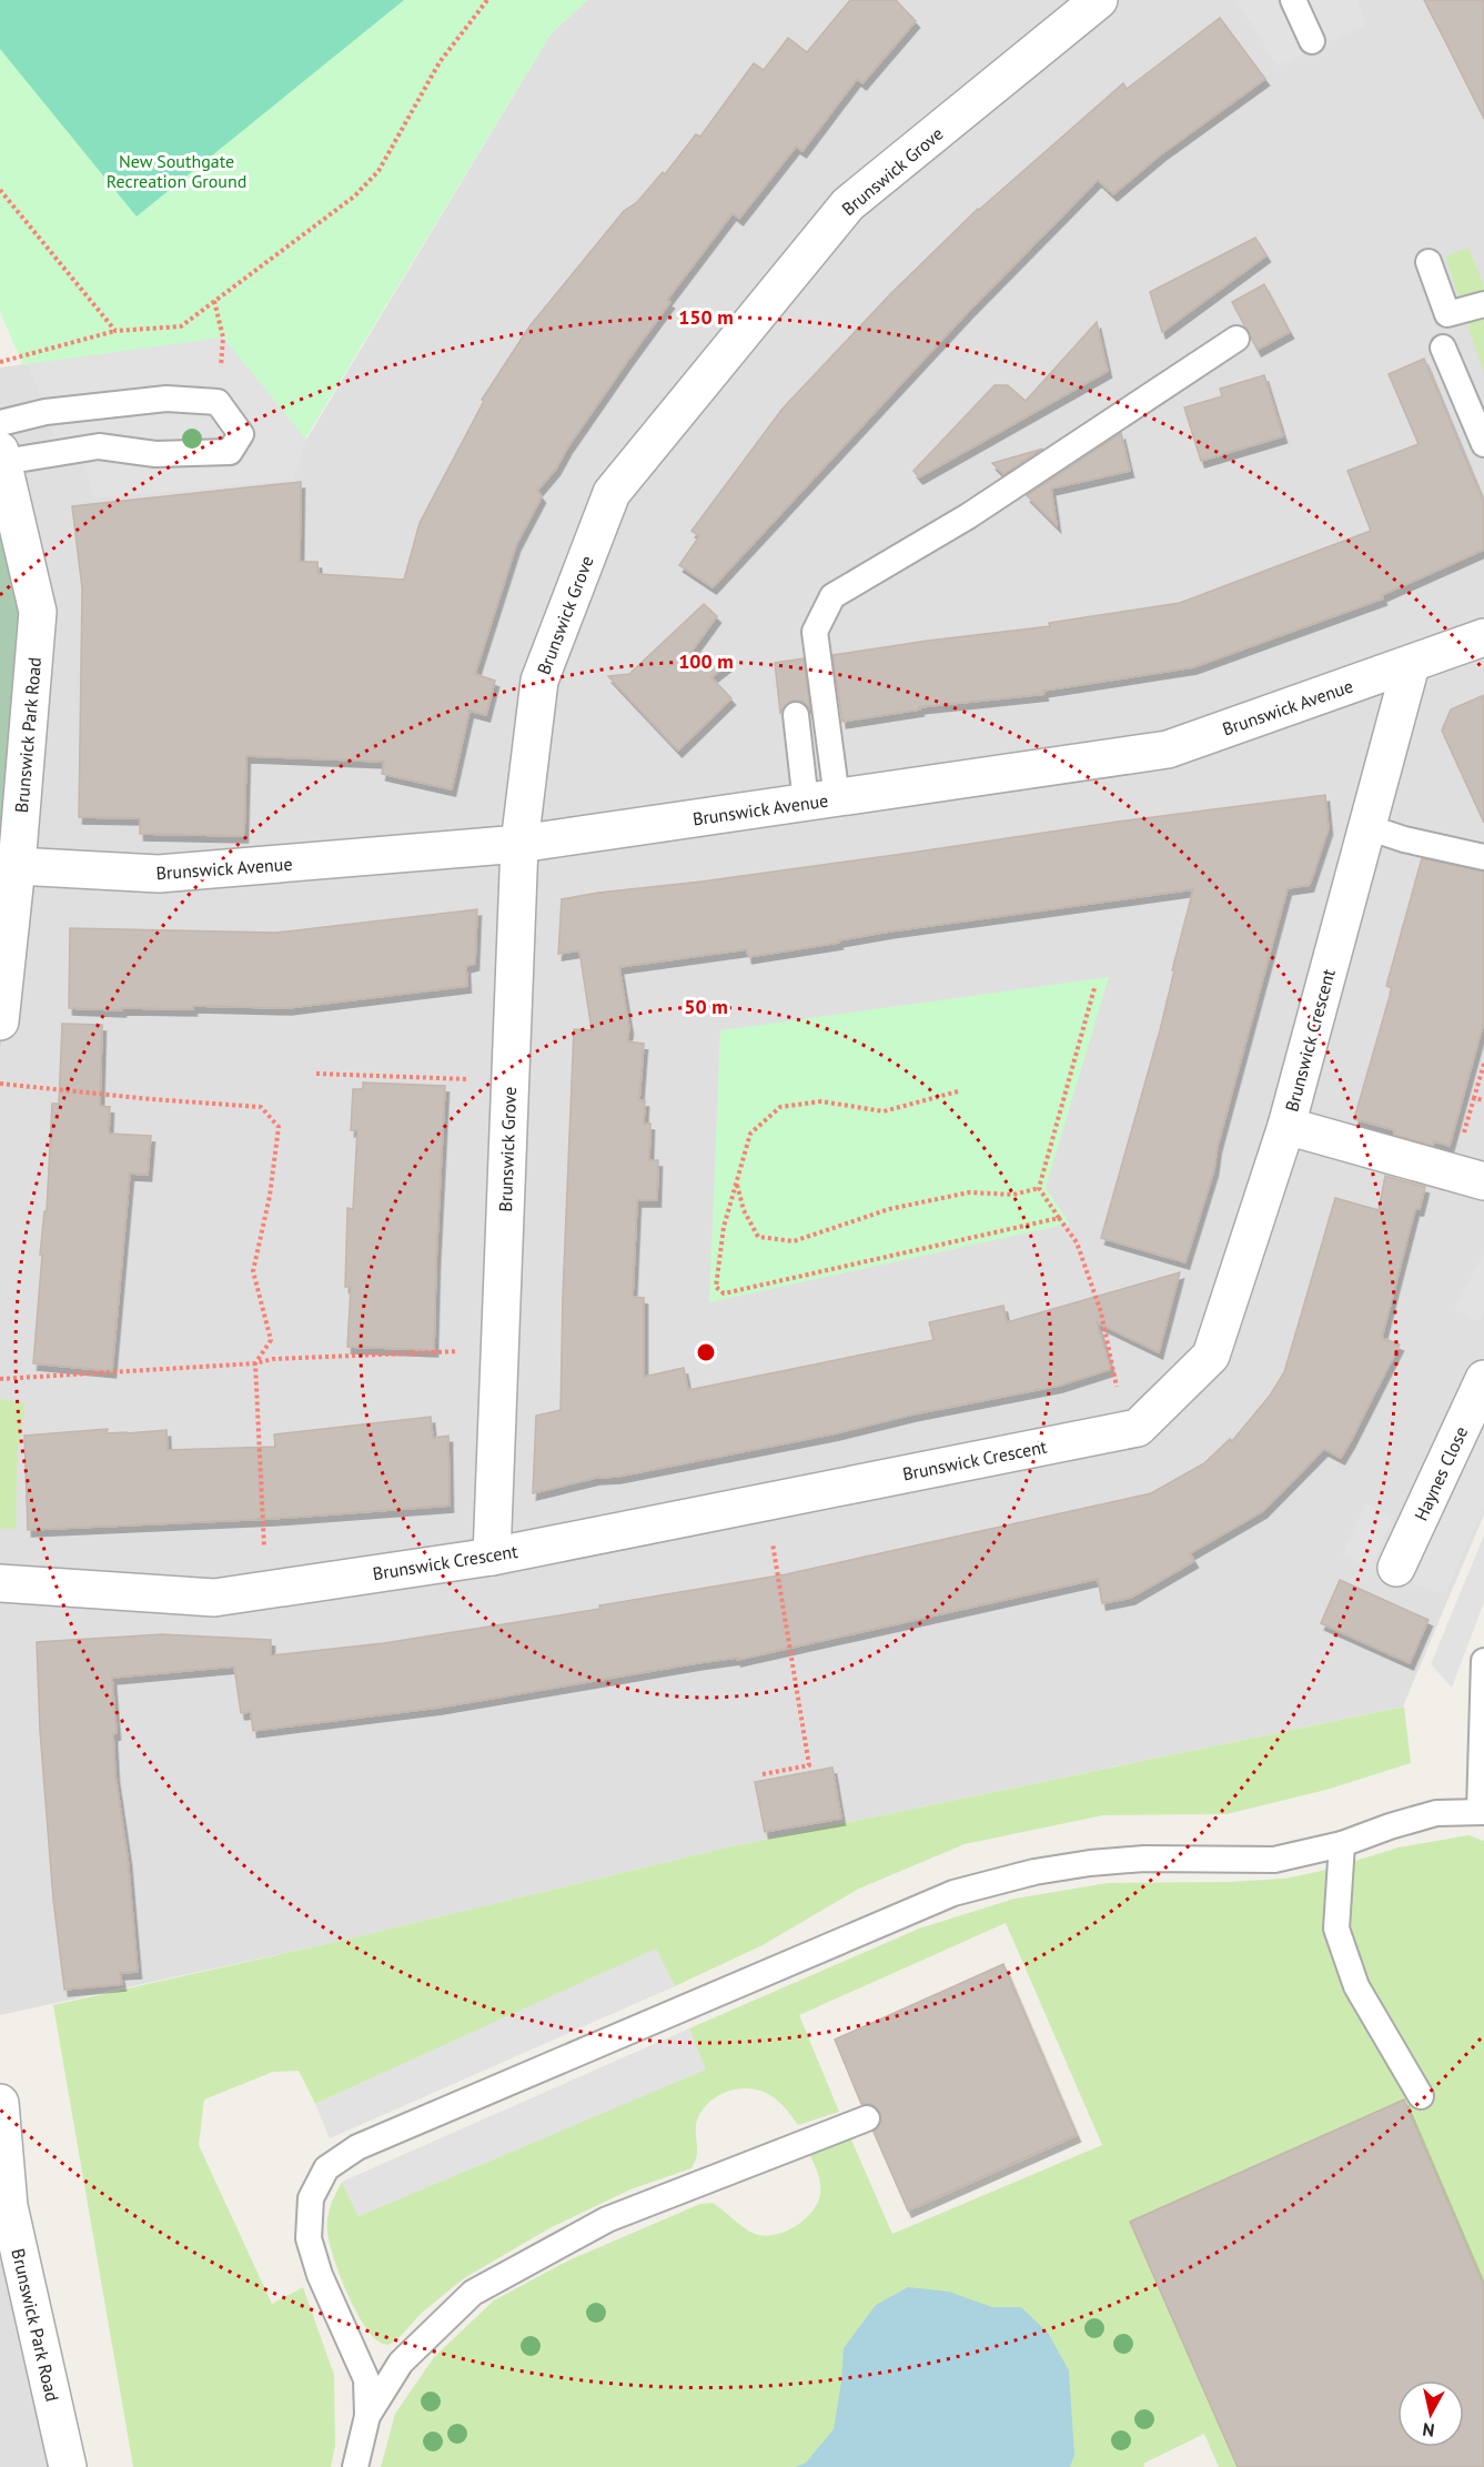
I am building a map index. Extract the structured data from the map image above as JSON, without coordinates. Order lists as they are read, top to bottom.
{
  "streets": {
    "street": [
      "Brunswick Grove",
      "Brunswick Avenue",
      "Brunswick Park Road",
      "Brunswick Crescent",
      "Haynes Close"
    ]
  },
  "crossings": [
    ["Brunswick Grove", "Brunswick Avenue"],
    ["Brunswick Grove", "Brunswick Crescent"],
    ["Brunswick Avenue", "Brunswick Park Road"],
    ["Brunswick Avenue", "Brunswick Crescent"]
  ],
  "parks": ["New Southgate Recreation Ground"],
  "north": "bottom",
  "rings": ["150 m", "100 m", "50 m"]
}
